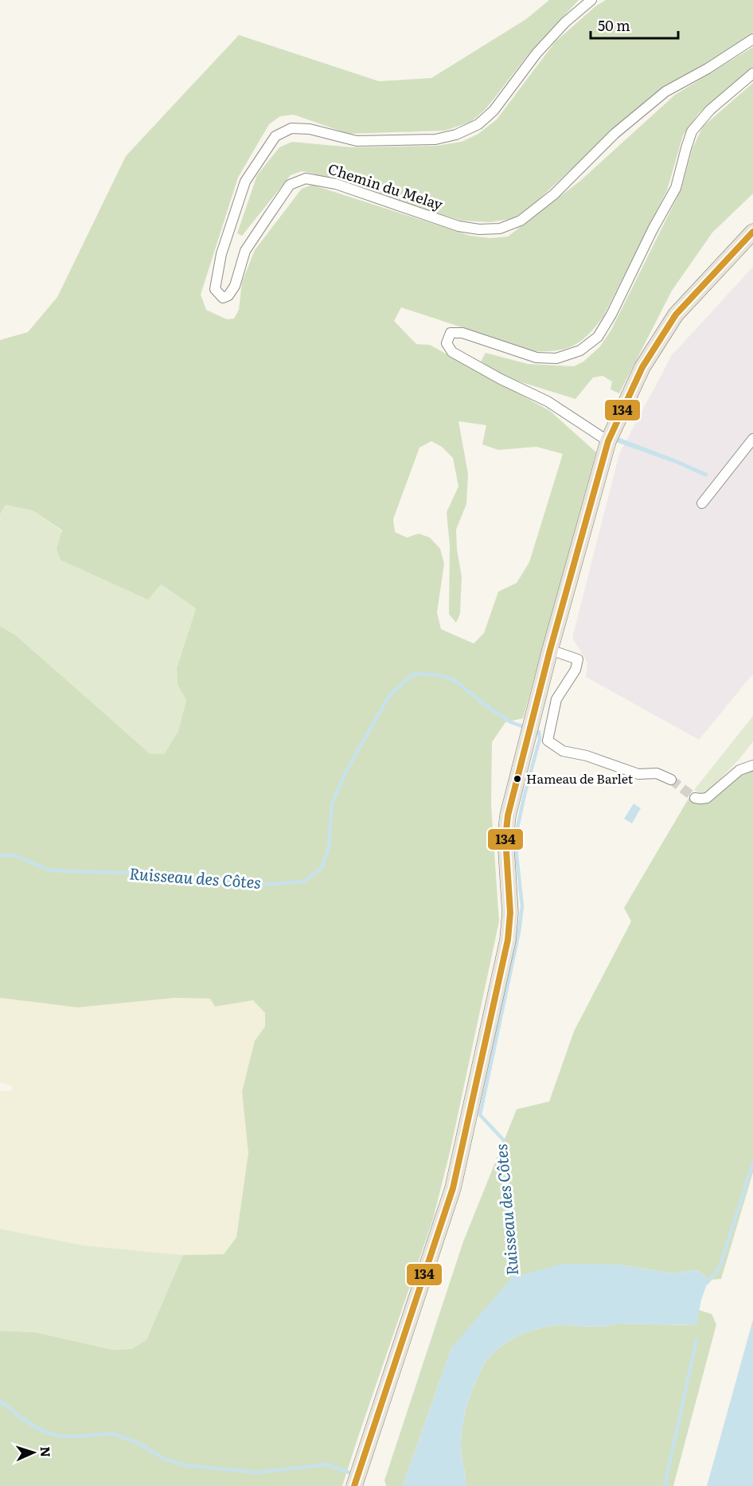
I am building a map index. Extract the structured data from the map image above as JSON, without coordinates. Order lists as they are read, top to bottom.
{
  "streets": {
    "street": ["Chemin du Melay"]
  },
  "water": ["Ruisseau des Côtes"],
  "places": ["Hameau de Barlet"],
  "lines": ["transit line 134"],
  "scale_bar": "50 m",
  "north": "right"
}
